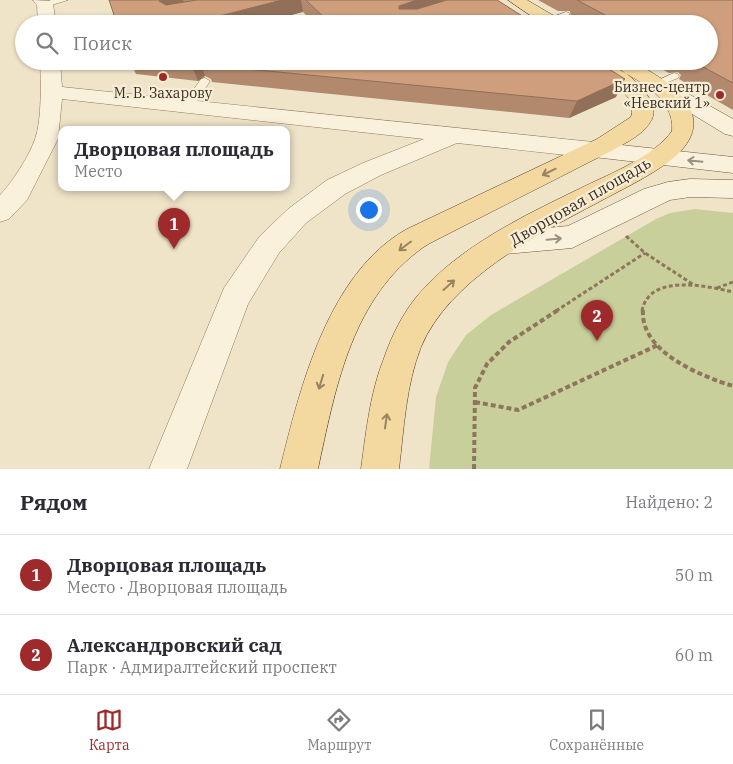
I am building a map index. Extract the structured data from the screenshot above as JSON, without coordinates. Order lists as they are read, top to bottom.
{
  "streets": {
    "main road": ["Дворцовая площадь"]
  },
  "places": ["М. В. Захарову", "Бизнес-центр «Невский 1»"],
  "page": {
    "search": "Поиск",
    "popup": ["Дворцовая площадь", "Место"],
    "pins": ["1", "2"],
    "heading": ["Рядом", "Найдено: 2"],
    "list": [
      {
        "mark": "1",
        "name": "Дворцовая площадь",
        "note": "Место · Дворцовая площадь",
        "value": "50 m"
      },
      {
        "mark": "2",
        "name": "Александровский сад",
        "note": "Парк · Адмиралтейский проспект",
        "value": "60 m"
      }
    ],
    "nav": ["Карта", "Маршрут", "Сохранённые"]
  }
}
